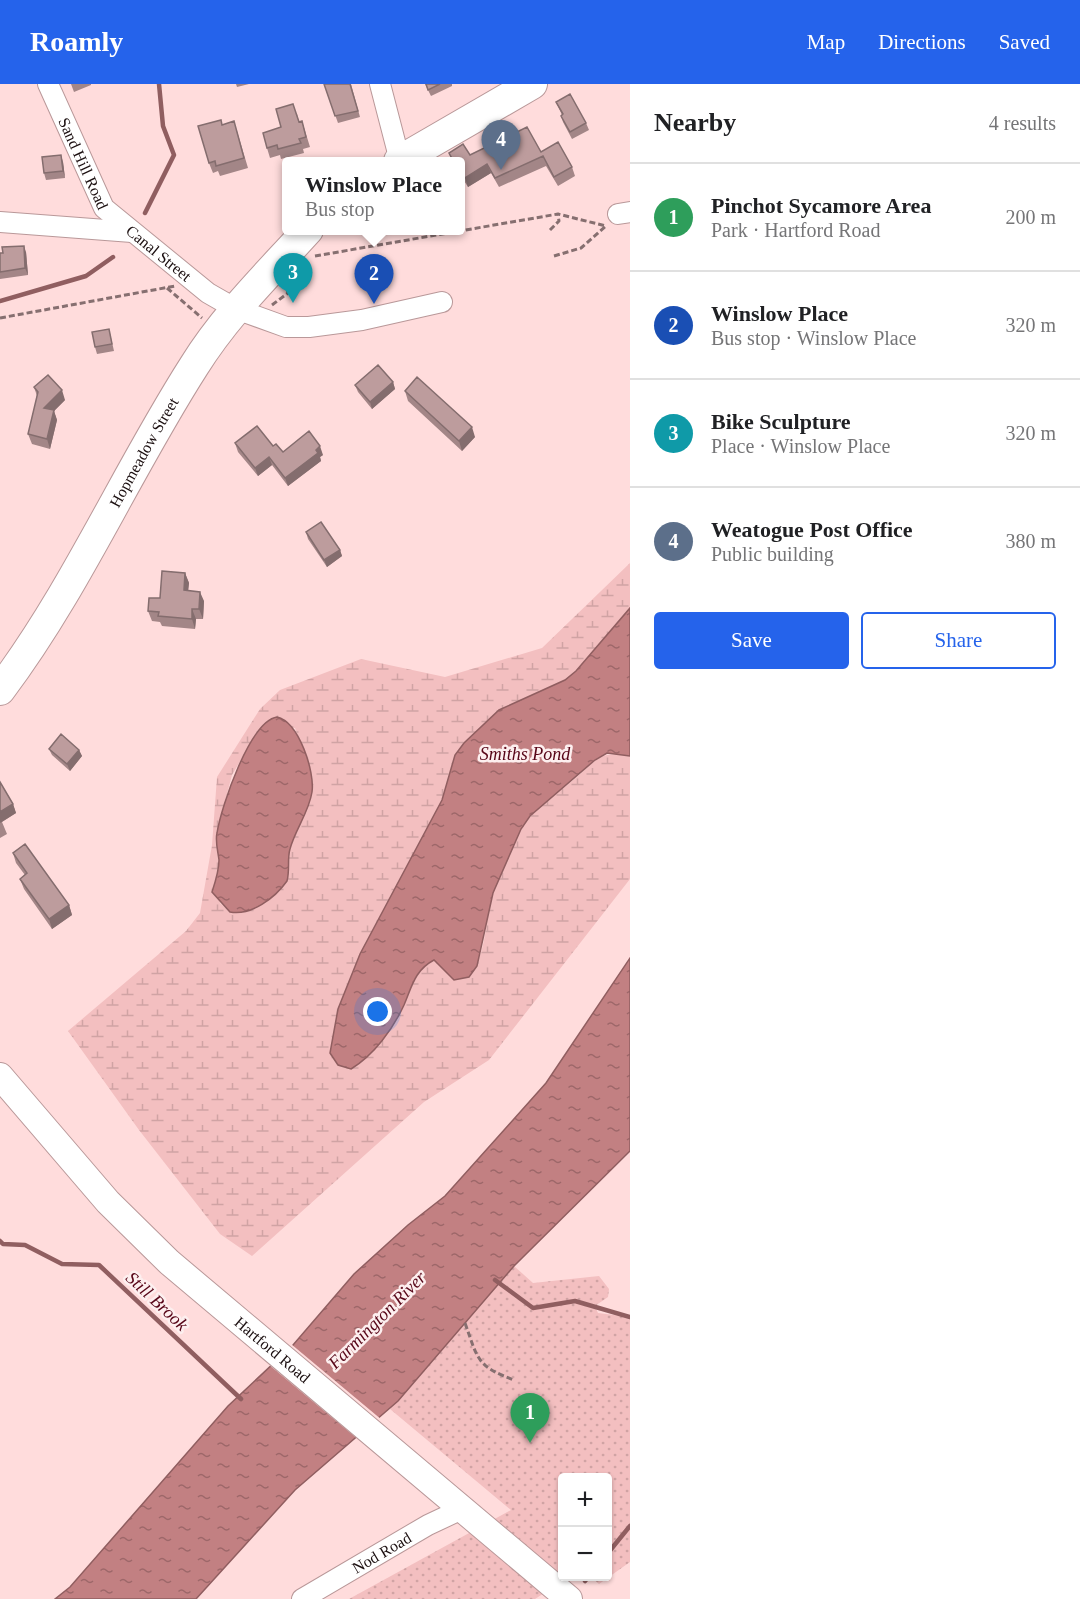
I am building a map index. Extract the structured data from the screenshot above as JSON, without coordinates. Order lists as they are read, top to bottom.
{
  "streets": {
    "highway": ["Hopmeadow Street"],
    "main road": ["Hartford Road"],
    "street": ["Sand Hill Road", "Canal Street", "Nod Road"]
  },
  "crossings": [
    ["Sand Hill Road", "Canal Street"],
    ["Canal Street", "Hopmeadow Street"],
    ["Hartford Road", "Nod Road"]
  ],
  "water": ["Smiths Pond", "Still Brook", "Farmington River"],
  "page": {
    "header": "Roamly",
    "nav": ["Map", "Directions", "Saved"],
    "heading": ["Nearby", "4 results"],
    "pins": [
      "4",
      "3",
      "2",
      "1"
    ],
    "popup": ["Winslow Place", "Bus stop"],
    "list": [
      {
        "mark": "1",
        "name": "Pinchot Sycamore Area",
        "note": "Park · Hartford Road",
        "value": "200 m"
      },
      {
        "mark": "2",
        "name": "Winslow Place",
        "note": "Bus stop · Winslow Place",
        "value": "320 m"
      },
      {
        "mark": "3",
        "name": "Bike Sculpture",
        "note": "Place · Winslow Place",
        "value": "320 m"
      },
      {
        "mark": "4",
        "name": "Weatogue Post Office",
        "note": "Public building",
        "value": "380 m"
      }
    ],
    "buttons": ["Save", "Share"],
    "map_buttons": ["+", "−"]
  }
}
